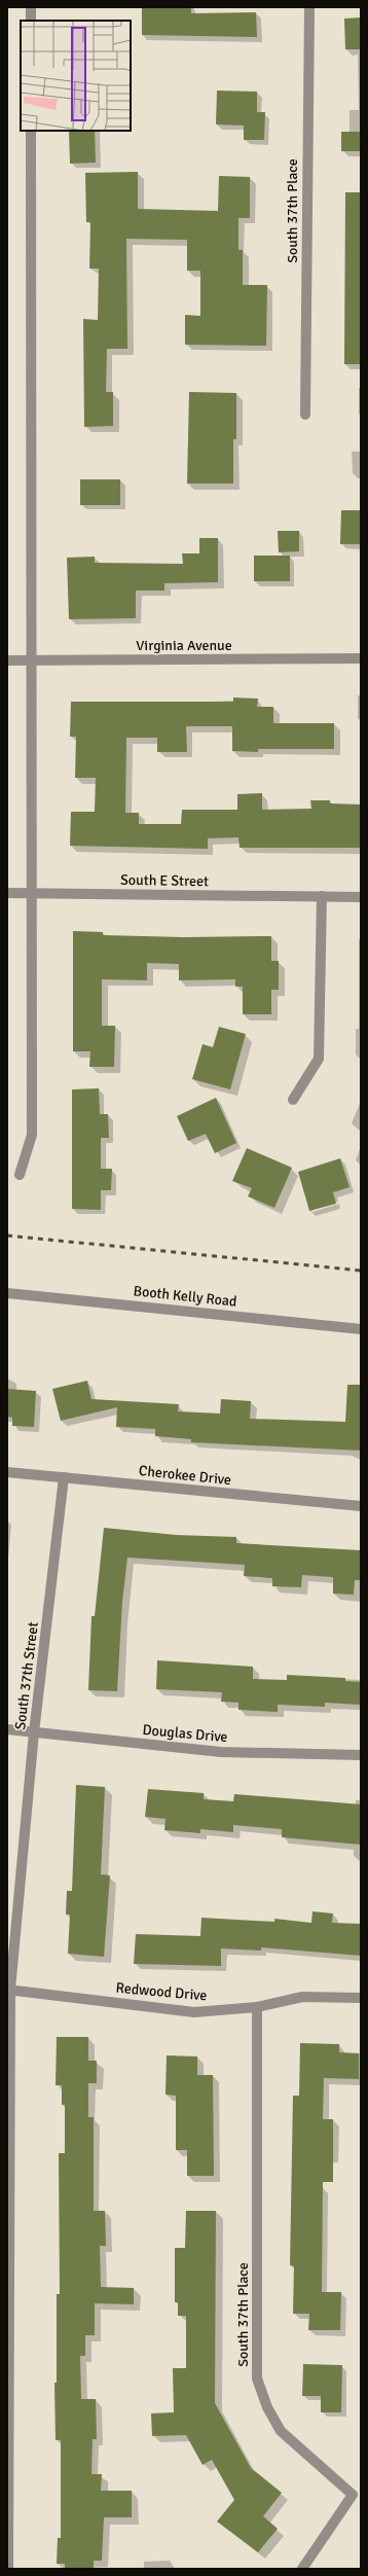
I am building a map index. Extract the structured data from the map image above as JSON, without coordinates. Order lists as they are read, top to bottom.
{
  "streets": {
    "street": [
      "South 37th Place",
      "Virginia Avenue",
      "South E Street",
      "Booth Kelly Road",
      "Cherokee Drive",
      "South 37th Street",
      "Douglas Drive",
      "Redwood Drive"
    ]
  },
  "crossings": [
    ["South 37th Place", "Redwood Drive"],
    ["Cherokee Drive", "South 37th Street"],
    ["South 37th Street", "Douglas Drive"],
    ["South 37th Street", "Redwood Drive"]
  ]
}
